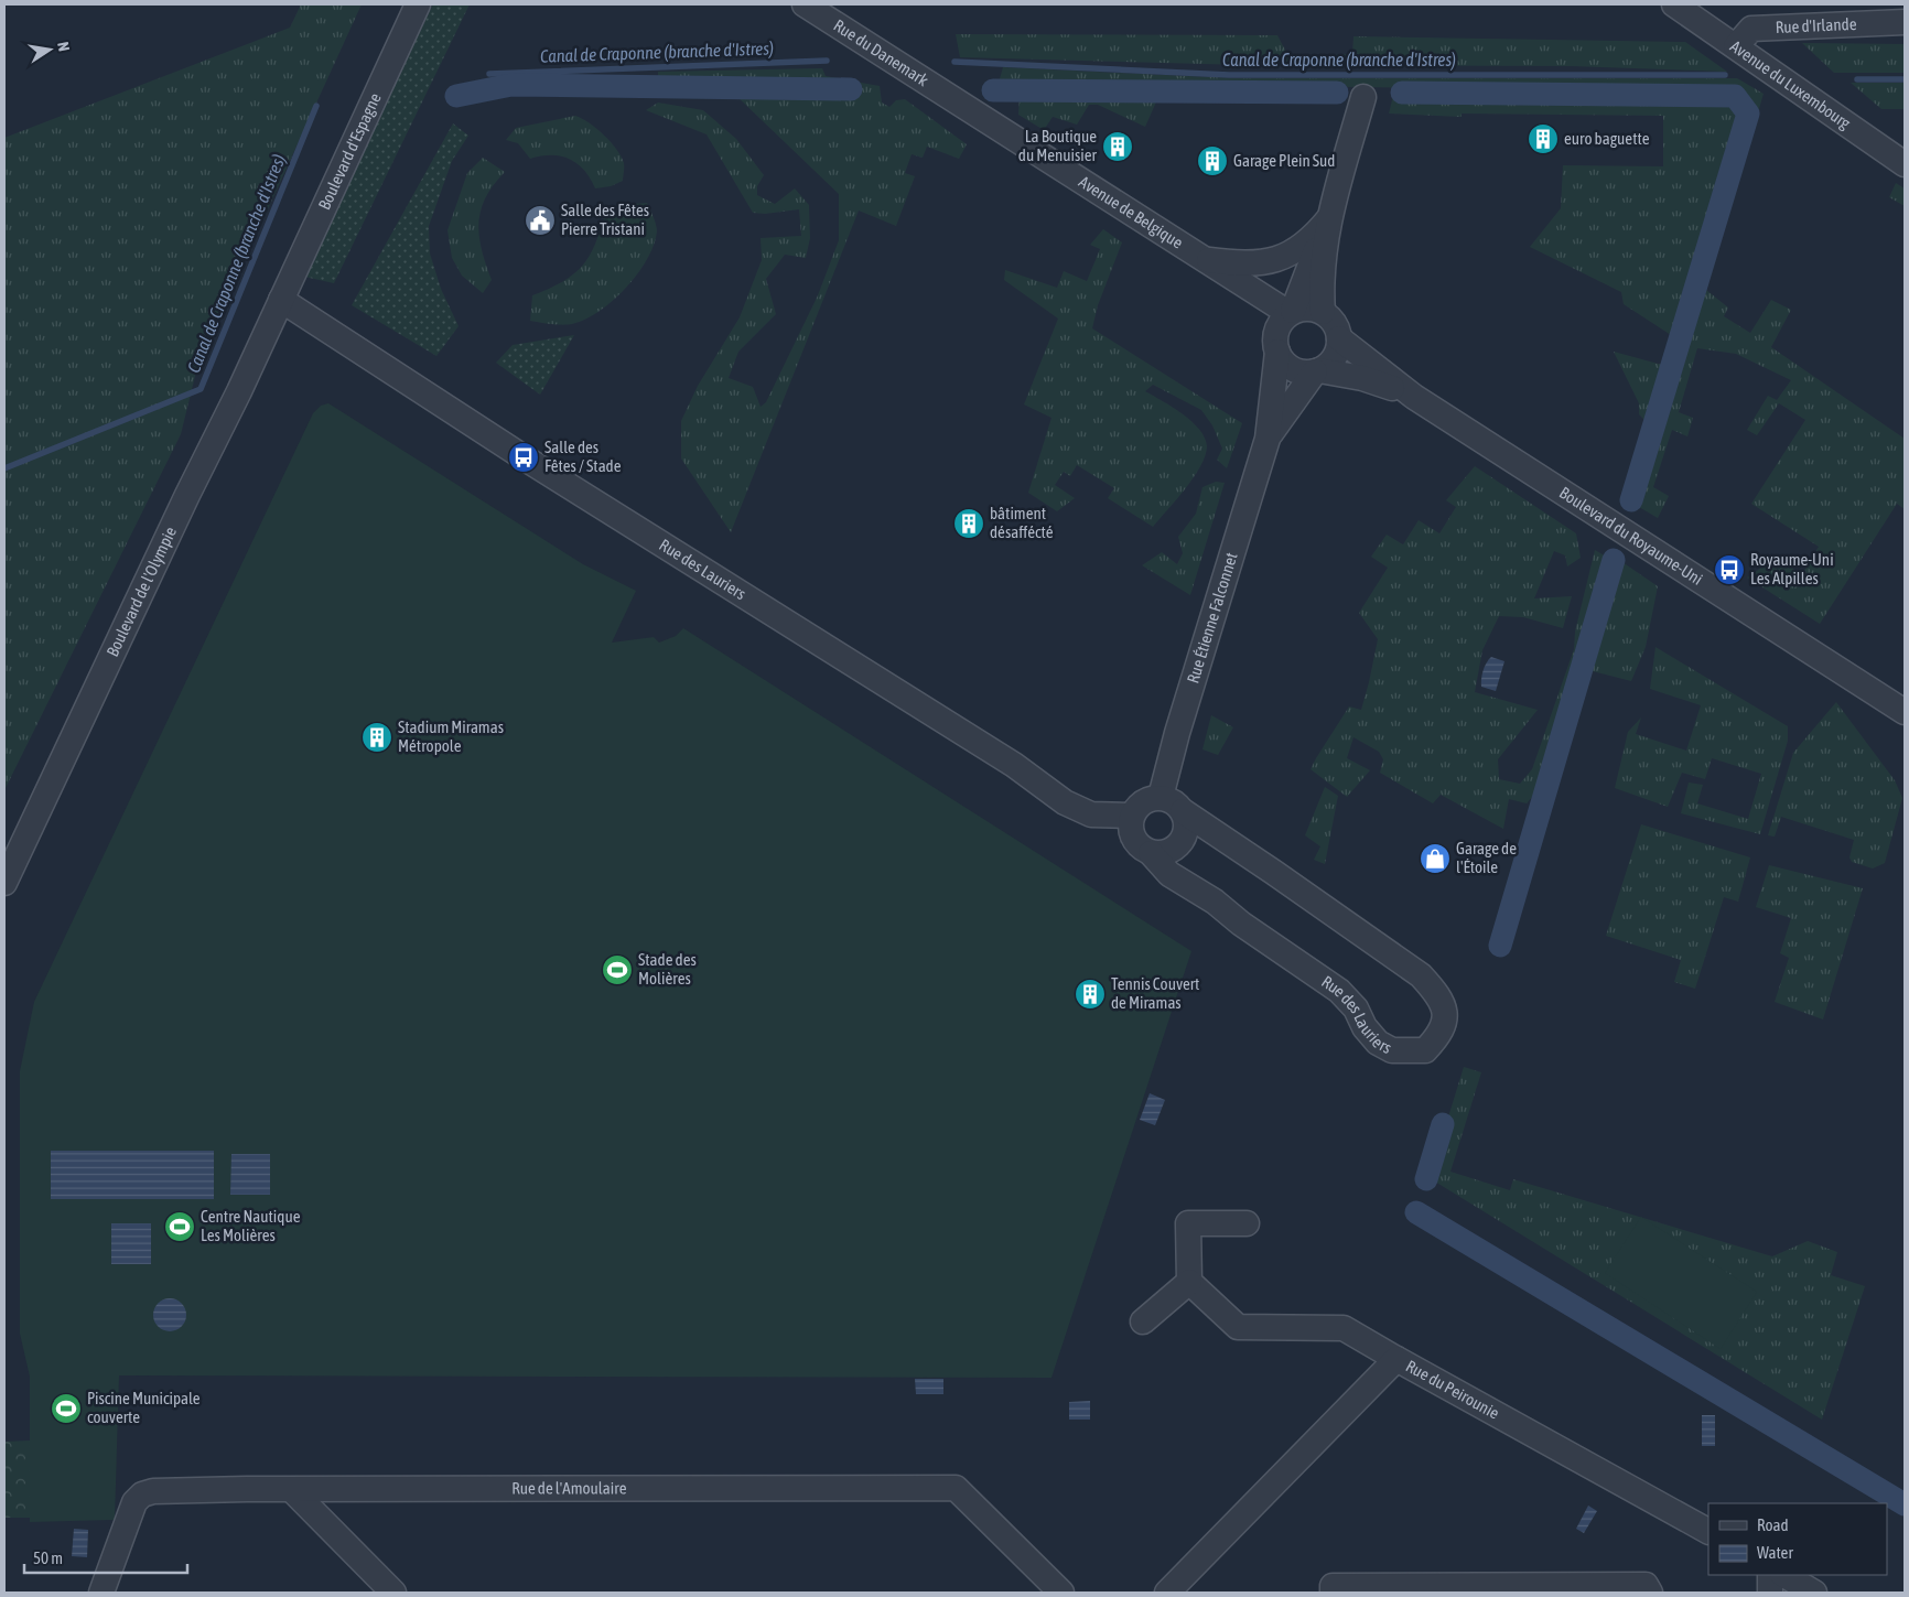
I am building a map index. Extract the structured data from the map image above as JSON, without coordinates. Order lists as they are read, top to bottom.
{
  "streets": {
    "street": [
      "Rue d'Irlande",
      "Rue du Danemark",
      "Avenue du Luxembourg",
      "Boulevard d'Espagne",
      "Avenue de Belgique",
      "Boulevard du Royaume-Uni",
      "Rue des Lauriers",
      "Boulevard de l'Olympie",
      "Rue Étienne Falconnet",
      "Rue du Peirounie",
      "Rue de l'Amoulaire"
    ]
  },
  "crossings": [
    ["Rue d'Irlande", "Avenue du Luxembourg"],
    ["Rue du Danemark", "Avenue de Belgique"],
    ["Boulevard d'Espagne", "Rue des Lauriers"],
    ["Boulevard d'Espagne", "Boulevard de l'Olympie"],
    ["Avenue de Belgique", "Boulevard du Royaume-Uni"],
    ["Avenue de Belgique", "Rue Étienne Falconnet"],
    ["Boulevard du Royaume-Uni", "Rue Étienne Falconnet"],
    ["Rue des Lauriers", "Boulevard de l'Olympie"],
    ["Rue des Lauriers", "Rue Étienne Falconnet"]
  ],
  "water": ["Canal de Craponne (branche d'Istres)"],
  "places": {
    "building": [
      "euro baguette",
      "La Boutique du Menuisier",
      "Garage Plein Sud",
      "bâtiment désaffécté",
      "Stadium Miramas Métropole",
      "Tennis Couvert de Miramas"
    ],
    "public building": ["Salle des Fêtes Pierre Tristani"],
    "bus stop": ["Salle des Fêtes / Stade", "Royaume-Uni Les Alpilles"],
    "shop": ["Garage de l'Étoile"],
    "sports": ["Stade des Molières", "Centre Nautique Les Molières", "Piscine Municipale couverte"]
  },
  "legend": ["Road", "Water"],
  "scale_bar": "50 m",
  "north": "right"
}
